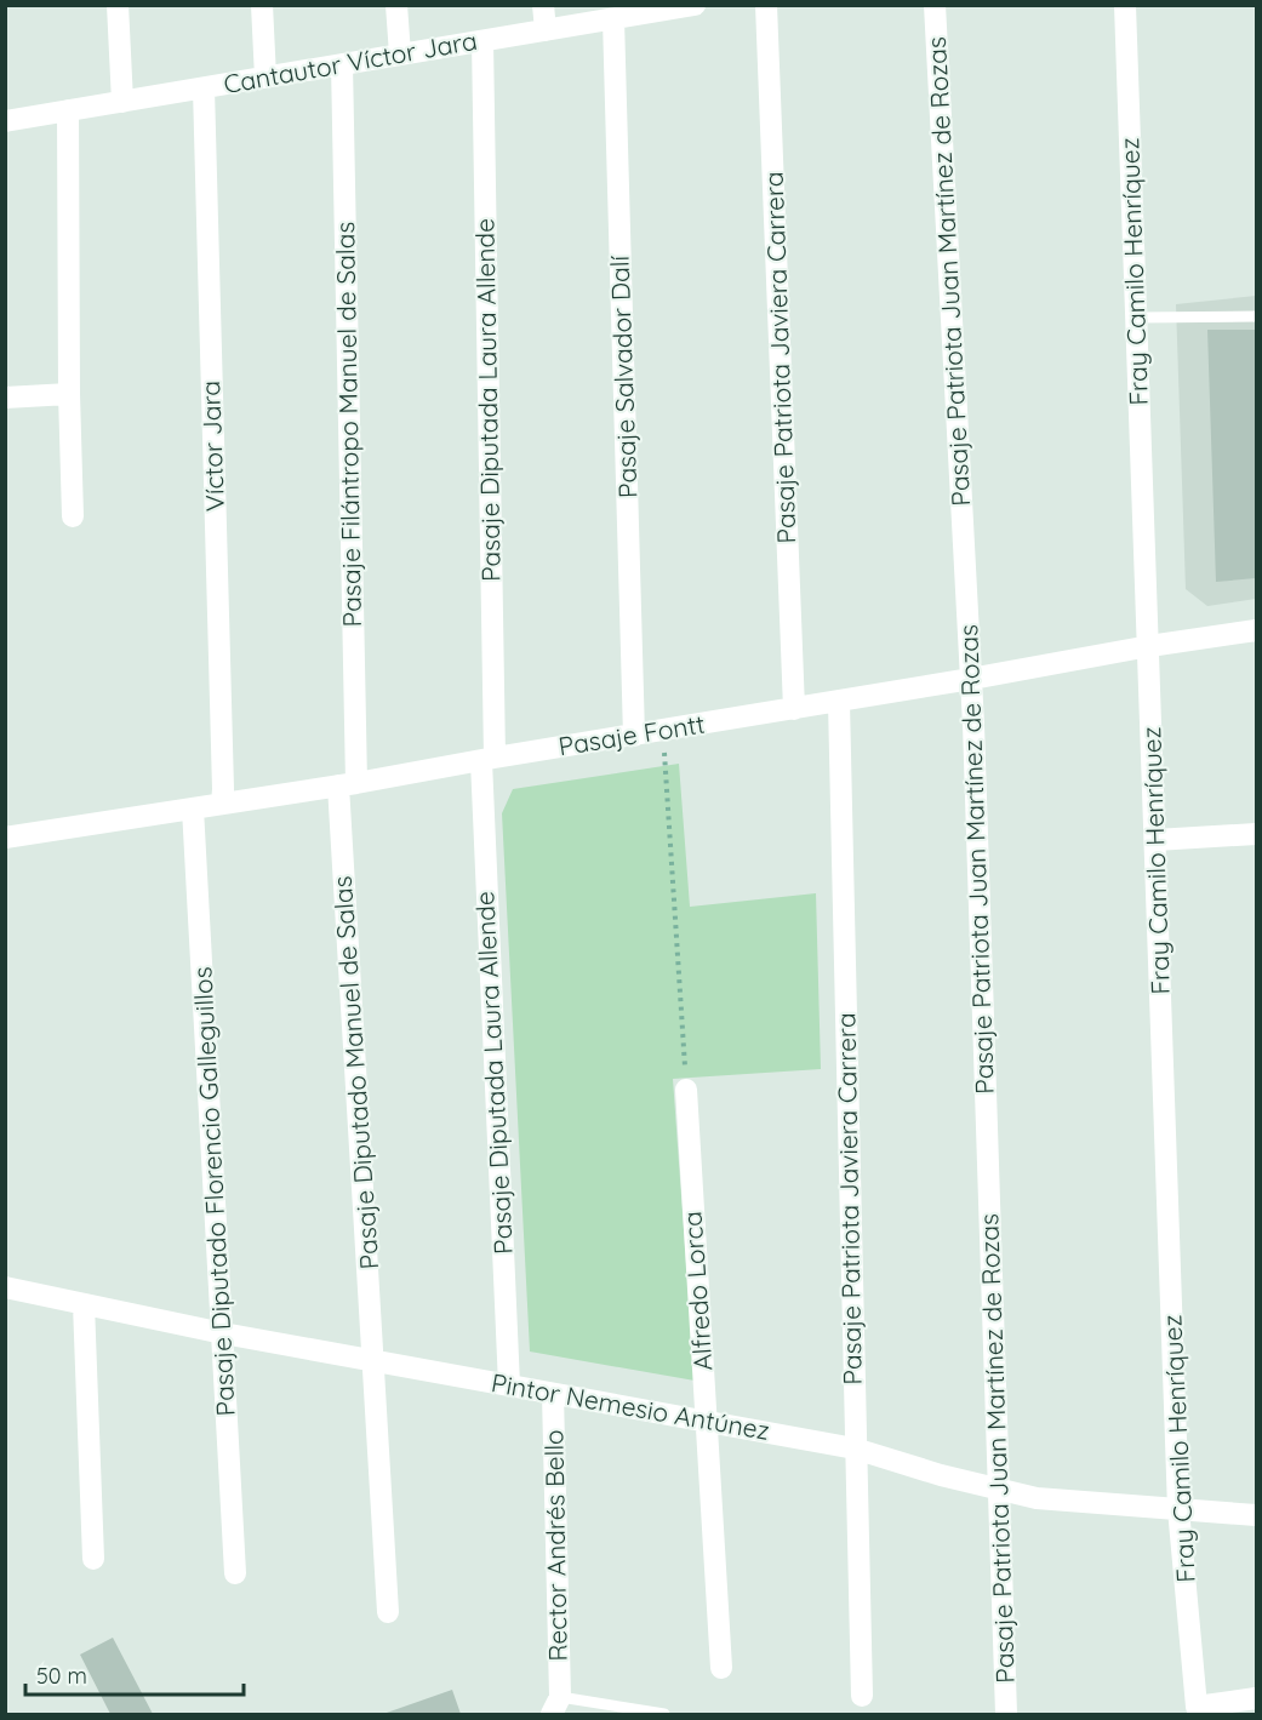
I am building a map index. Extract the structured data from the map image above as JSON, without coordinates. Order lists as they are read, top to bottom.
{
  "streets": {
    "street": [
      "Cantautor Víctor Jara",
      "Pasaje Patriota Juan Martínez de Rozas",
      "Fray Camilo Henríquez",
      "Pasaje Patriota Javiera Carrera",
      "Pasaje Salvador Dalí",
      "Pasaje Diputada Laura Allende",
      "Pasaje Filántropo Manuel de Salas",
      "Víctor Jara",
      "Pasaje Fontt",
      "Pasaje Diputado Manuel de Salas",
      "Pasaje Diputado Florencio Galleguillos",
      "Alfredo Lorca",
      "Pintor Nemesio Antúnez",
      "Rector Andrés Bello"
    ]
  },
  "crossings": [
    ["Cantautor Víctor Jara", "Pasaje Salvador Dalí"],
    ["Cantautor Víctor Jara", "Pasaje Diputada Laura Allende"],
    ["Cantautor Víctor Jara", "Pasaje Filántropo Manuel de Salas"],
    ["Cantautor Víctor Jara", "Víctor Jara"],
    ["Pasaje Patriota Juan Martínez de Rozas", "Pasaje Fontt"],
    ["Pasaje Patriota Juan Martínez de Rozas", "Pintor Nemesio Antúnez"],
    ["Fray Camilo Henríquez", "Pasaje Fontt"],
    ["Fray Camilo Henríquez", "Pintor Nemesio Antúnez"],
    ["Pasaje Patriota Javiera Carrera", "Pasaje Fontt"],
    ["Pasaje Patriota Javiera Carrera", "Pintor Nemesio Antúnez"],
    ["Pasaje Salvador Dalí", "Pasaje Fontt"],
    ["Pasaje Diputada Laura Allende", "Pasaje Fontt"],
    ["Pasaje Diputada Laura Allende", "Pintor Nemesio Antúnez"],
    ["Pasaje Filántropo Manuel de Salas", "Pasaje Fontt"],
    ["Pasaje Filántropo Manuel de Salas", "Pasaje Diputado Manuel de Salas"],
    ["Víctor Jara", "Pasaje Fontt"],
    ["Pasaje Fontt", "Pasaje Diputado Manuel de Salas"],
    ["Pasaje Fontt", "Pasaje Diputado Florencio Galleguillos"],
    ["Pasaje Diputado Manuel de Salas", "Pintor Nemesio Antúnez"],
    ["Pasaje Diputado Florencio Galleguillos", "Pintor Nemesio Antúnez"],
    ["Alfredo Lorca", "Pintor Nemesio Antúnez"],
    ["Pintor Nemesio Antúnez", "Rector Andrés Bello"]
  ],
  "scale_bar": "50 m"
}
